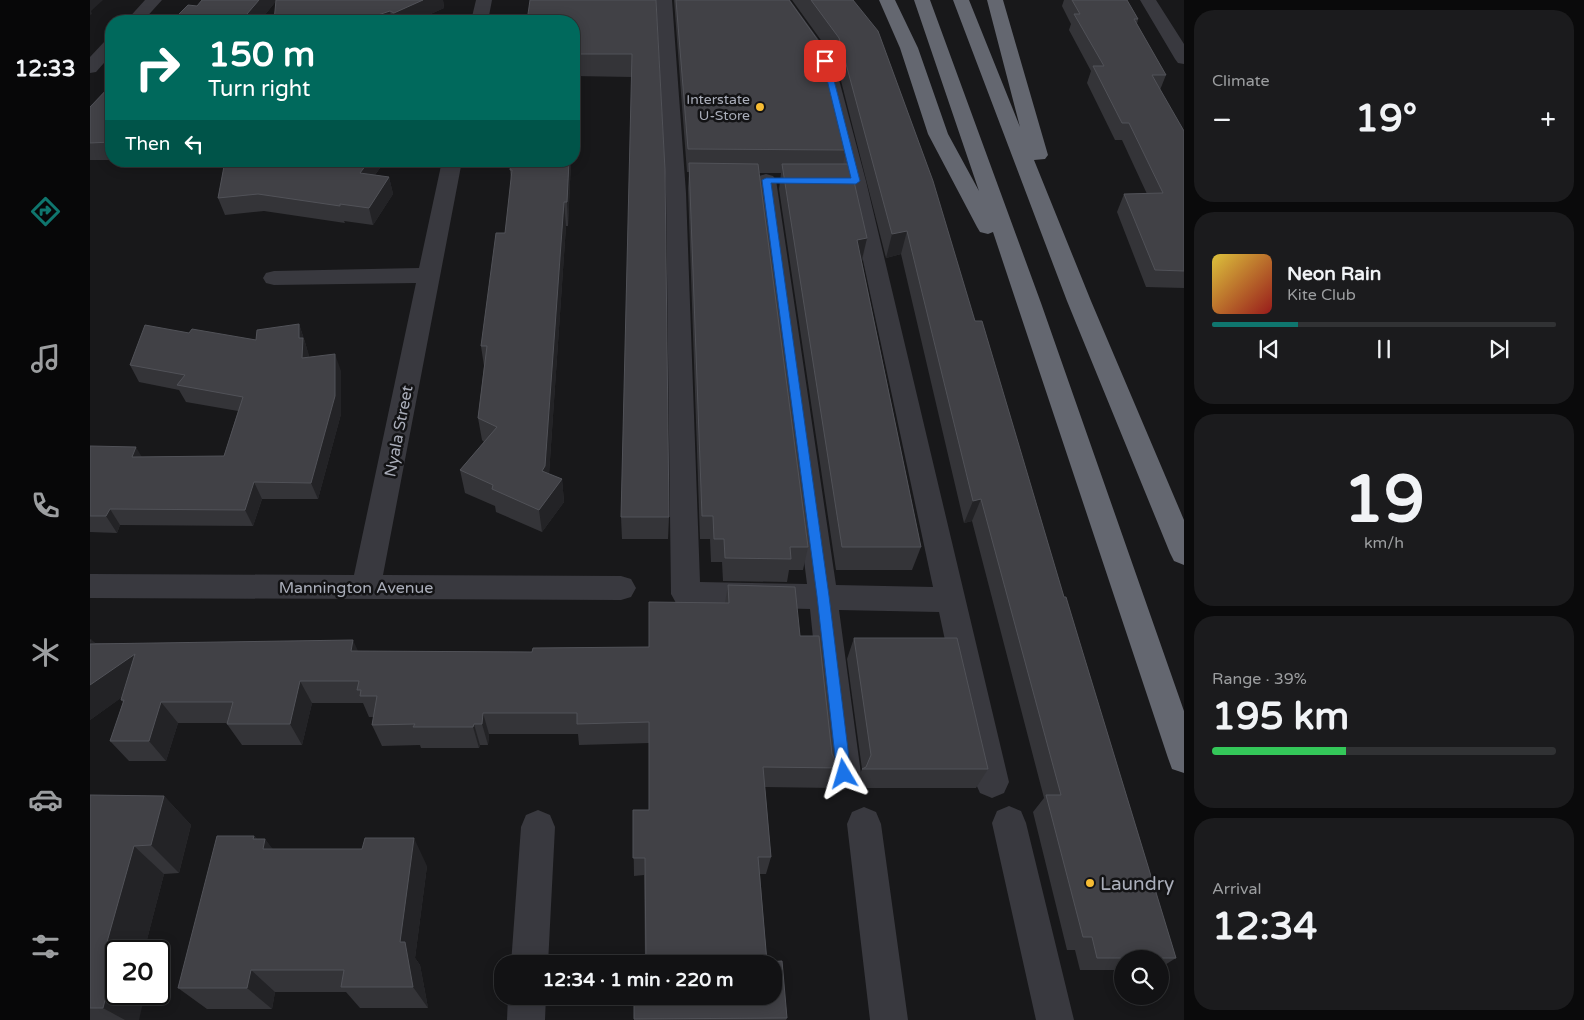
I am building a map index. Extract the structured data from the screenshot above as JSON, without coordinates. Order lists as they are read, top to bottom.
{
  "streets": {
    "street": ["Nyala Street", "Mannington Avenue"]
  },
  "crossings": [
    ["Nyala Street", "Mannington Avenue"]
  ],
  "places": ["Interstate U-Store", "Laundry"],
  "page": {
    "tabs": "12:33",
    "tile": [
      "Climate",
      ["19", "km/h"],
      ["Range · 39%", "195 km"],
      ["Arrival", "12:34"]
    ],
    "turn": ["150 m", "Turn right"],
    "heat": ["−", "19°", "+"],
    "then": "Then",
    "song": ["Neon Rain", "Kite Club"],
    "limit": "20",
    "trip": "12:34 · 1 min · 220 m"
  }
}
